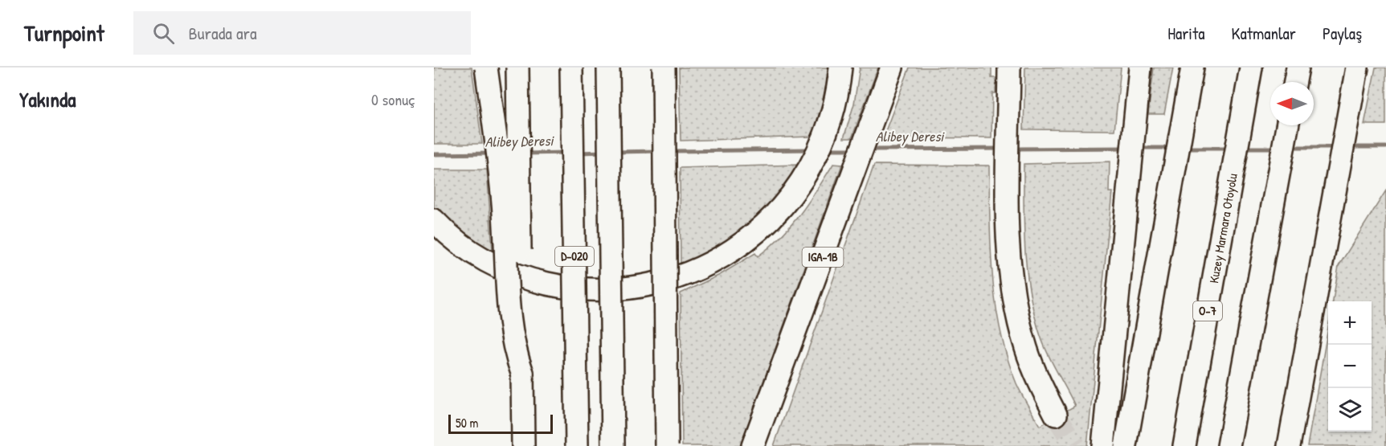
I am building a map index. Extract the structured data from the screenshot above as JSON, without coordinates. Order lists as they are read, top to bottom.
{
  "streets": {
    "highway": [
      "Kuzey Marmara Otoyolu",
      "D-020",
      "IGA-1B",
      "O-7"
    ]
  },
  "water": ["Alibey Deresi"],
  "scale_bar": "50 m",
  "north": "left",
  "page": {
    "header": "Turnpoint",
    "search": "Burada ara",
    "nav": ["Harita", "Katmanlar", "Paylaş"],
    "heading": ["Yakında", "0 sonuç"],
    "map_buttons": ["+", "−"],
    "scale": "50 m"
  }
}
